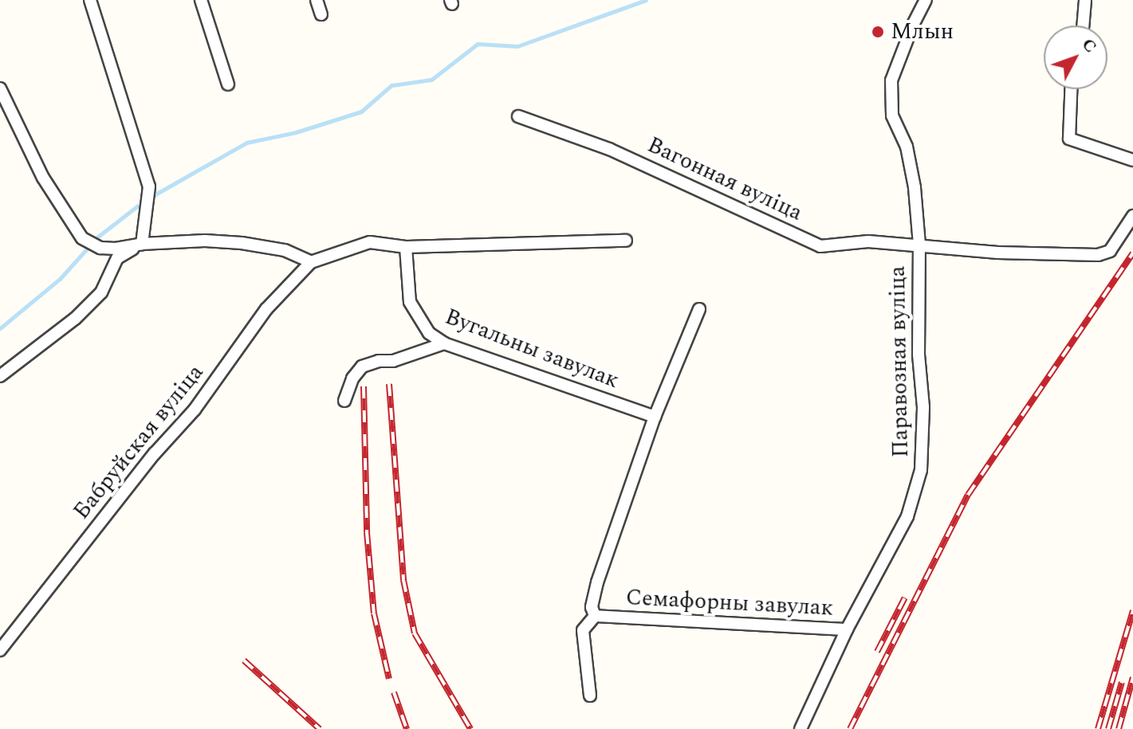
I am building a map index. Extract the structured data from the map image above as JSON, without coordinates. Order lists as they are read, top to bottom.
{
  "streets": {
    "street": [
      "Вагонная вуліца",
      "Вугальны завулак",
      "Паравозная вуліца",
      "Бабруйская вуліца",
      "Семафорны завулак"
    ]
  },
  "crossings": [
    ["Вагонная вуліца", "Паравозная вуліца"],
    ["Вугальны завулак", "Бабруйская вуліца"],
    ["Паравозная вуліца", "Семафорны завулак"]
  ],
  "places": ["Млын"],
  "north": "top right"
}
